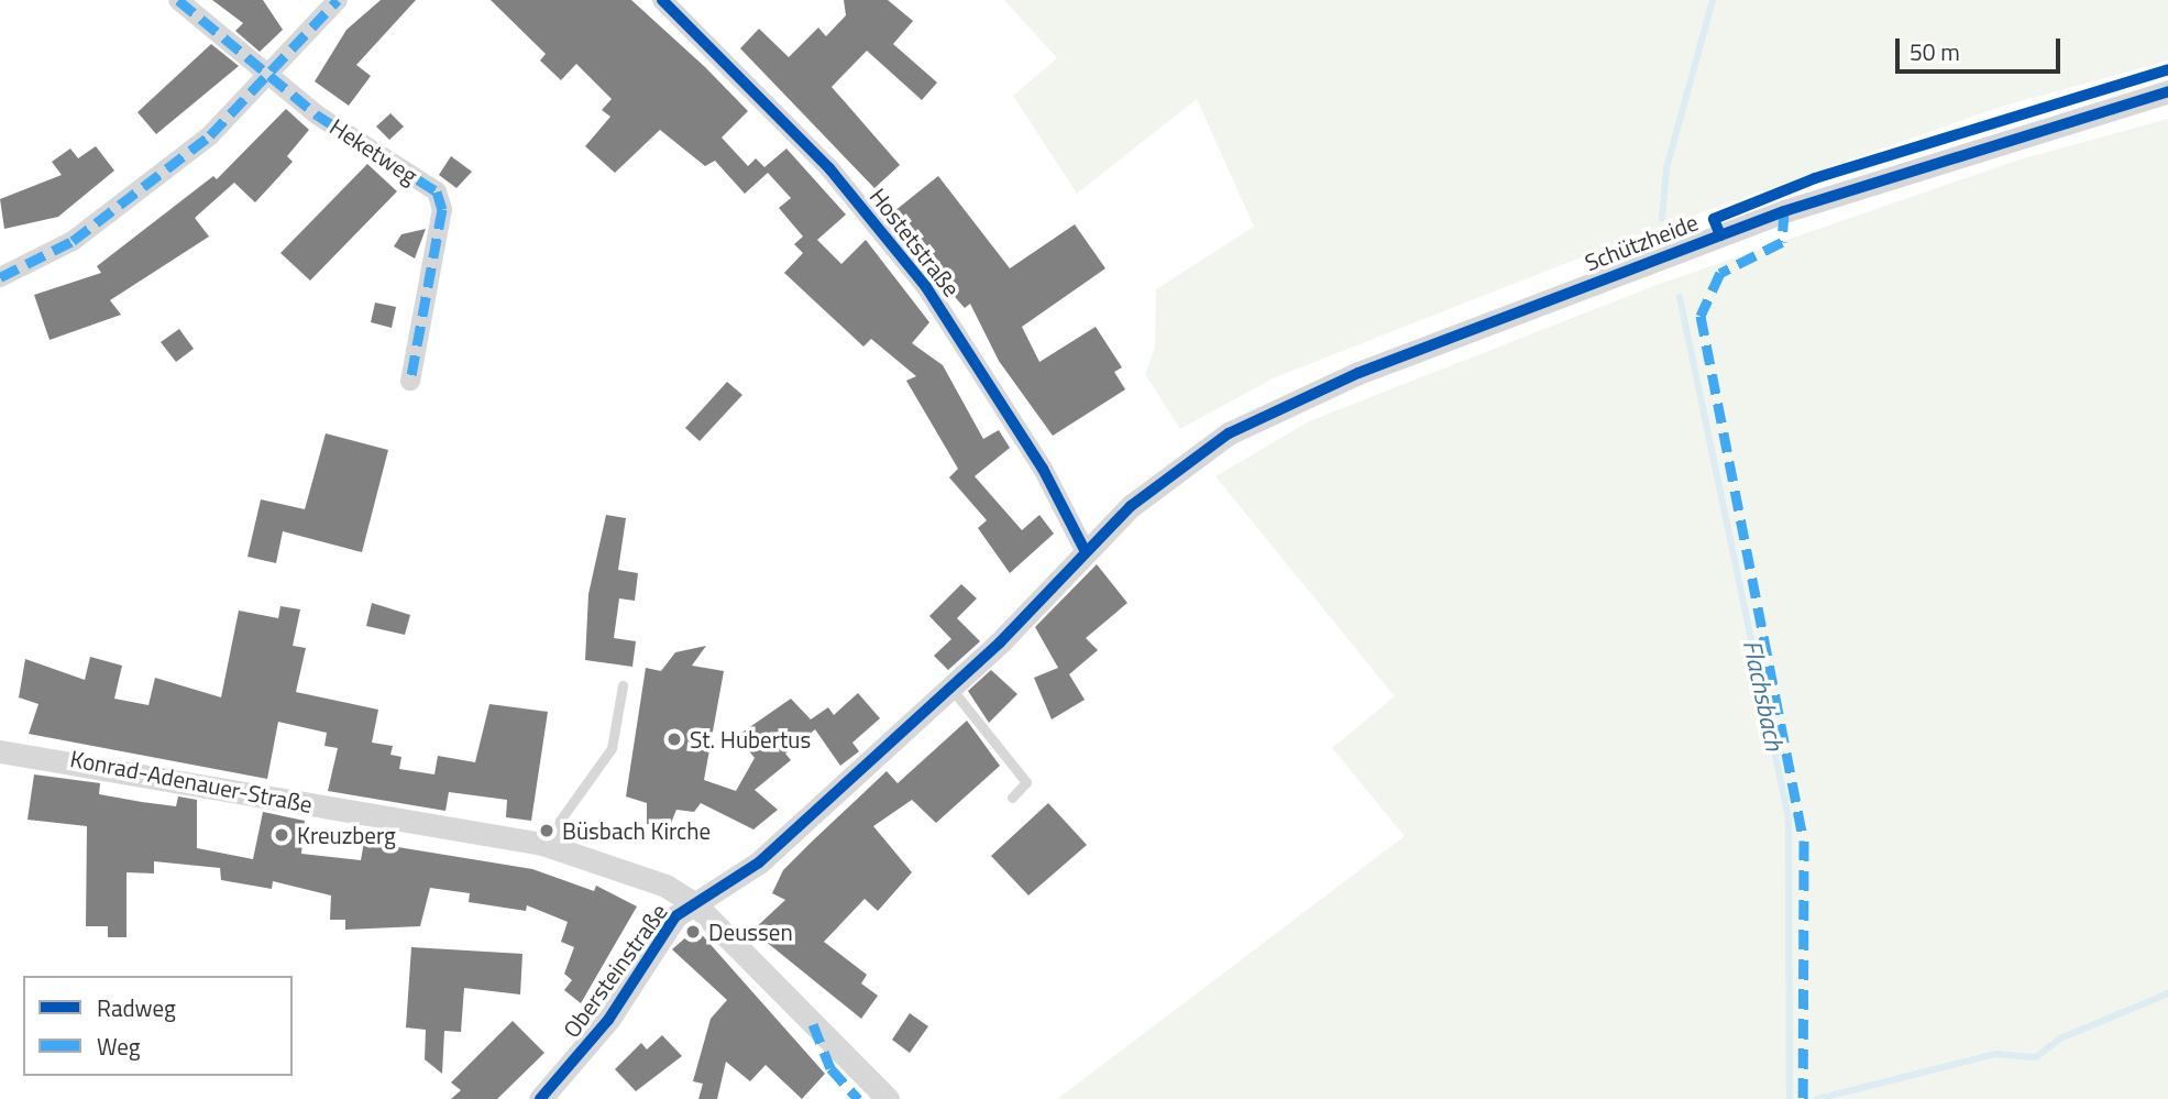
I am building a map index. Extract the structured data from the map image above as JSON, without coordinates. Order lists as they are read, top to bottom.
{
  "streets": {
    "street": [
      "Heketweg",
      "Hostetstraße",
      "Schützheide",
      "Konrad-Adenauer-Straße",
      "Obersteinstraße"
    ]
  },
  "crossings": [
    ["Hostetstraße", "Schützheide"],
    ["Konrad-Adenauer-Straße", "Obersteinstraße"]
  ],
  "water": ["Flachsbach"],
  "places": [
    "St. Hubertus",
    "Büsbach Kirche",
    "Kreuzberg",
    "Deussen"
  ],
  "legend": ["Radweg", "Weg"],
  "scale_bar": "50 m"
}
